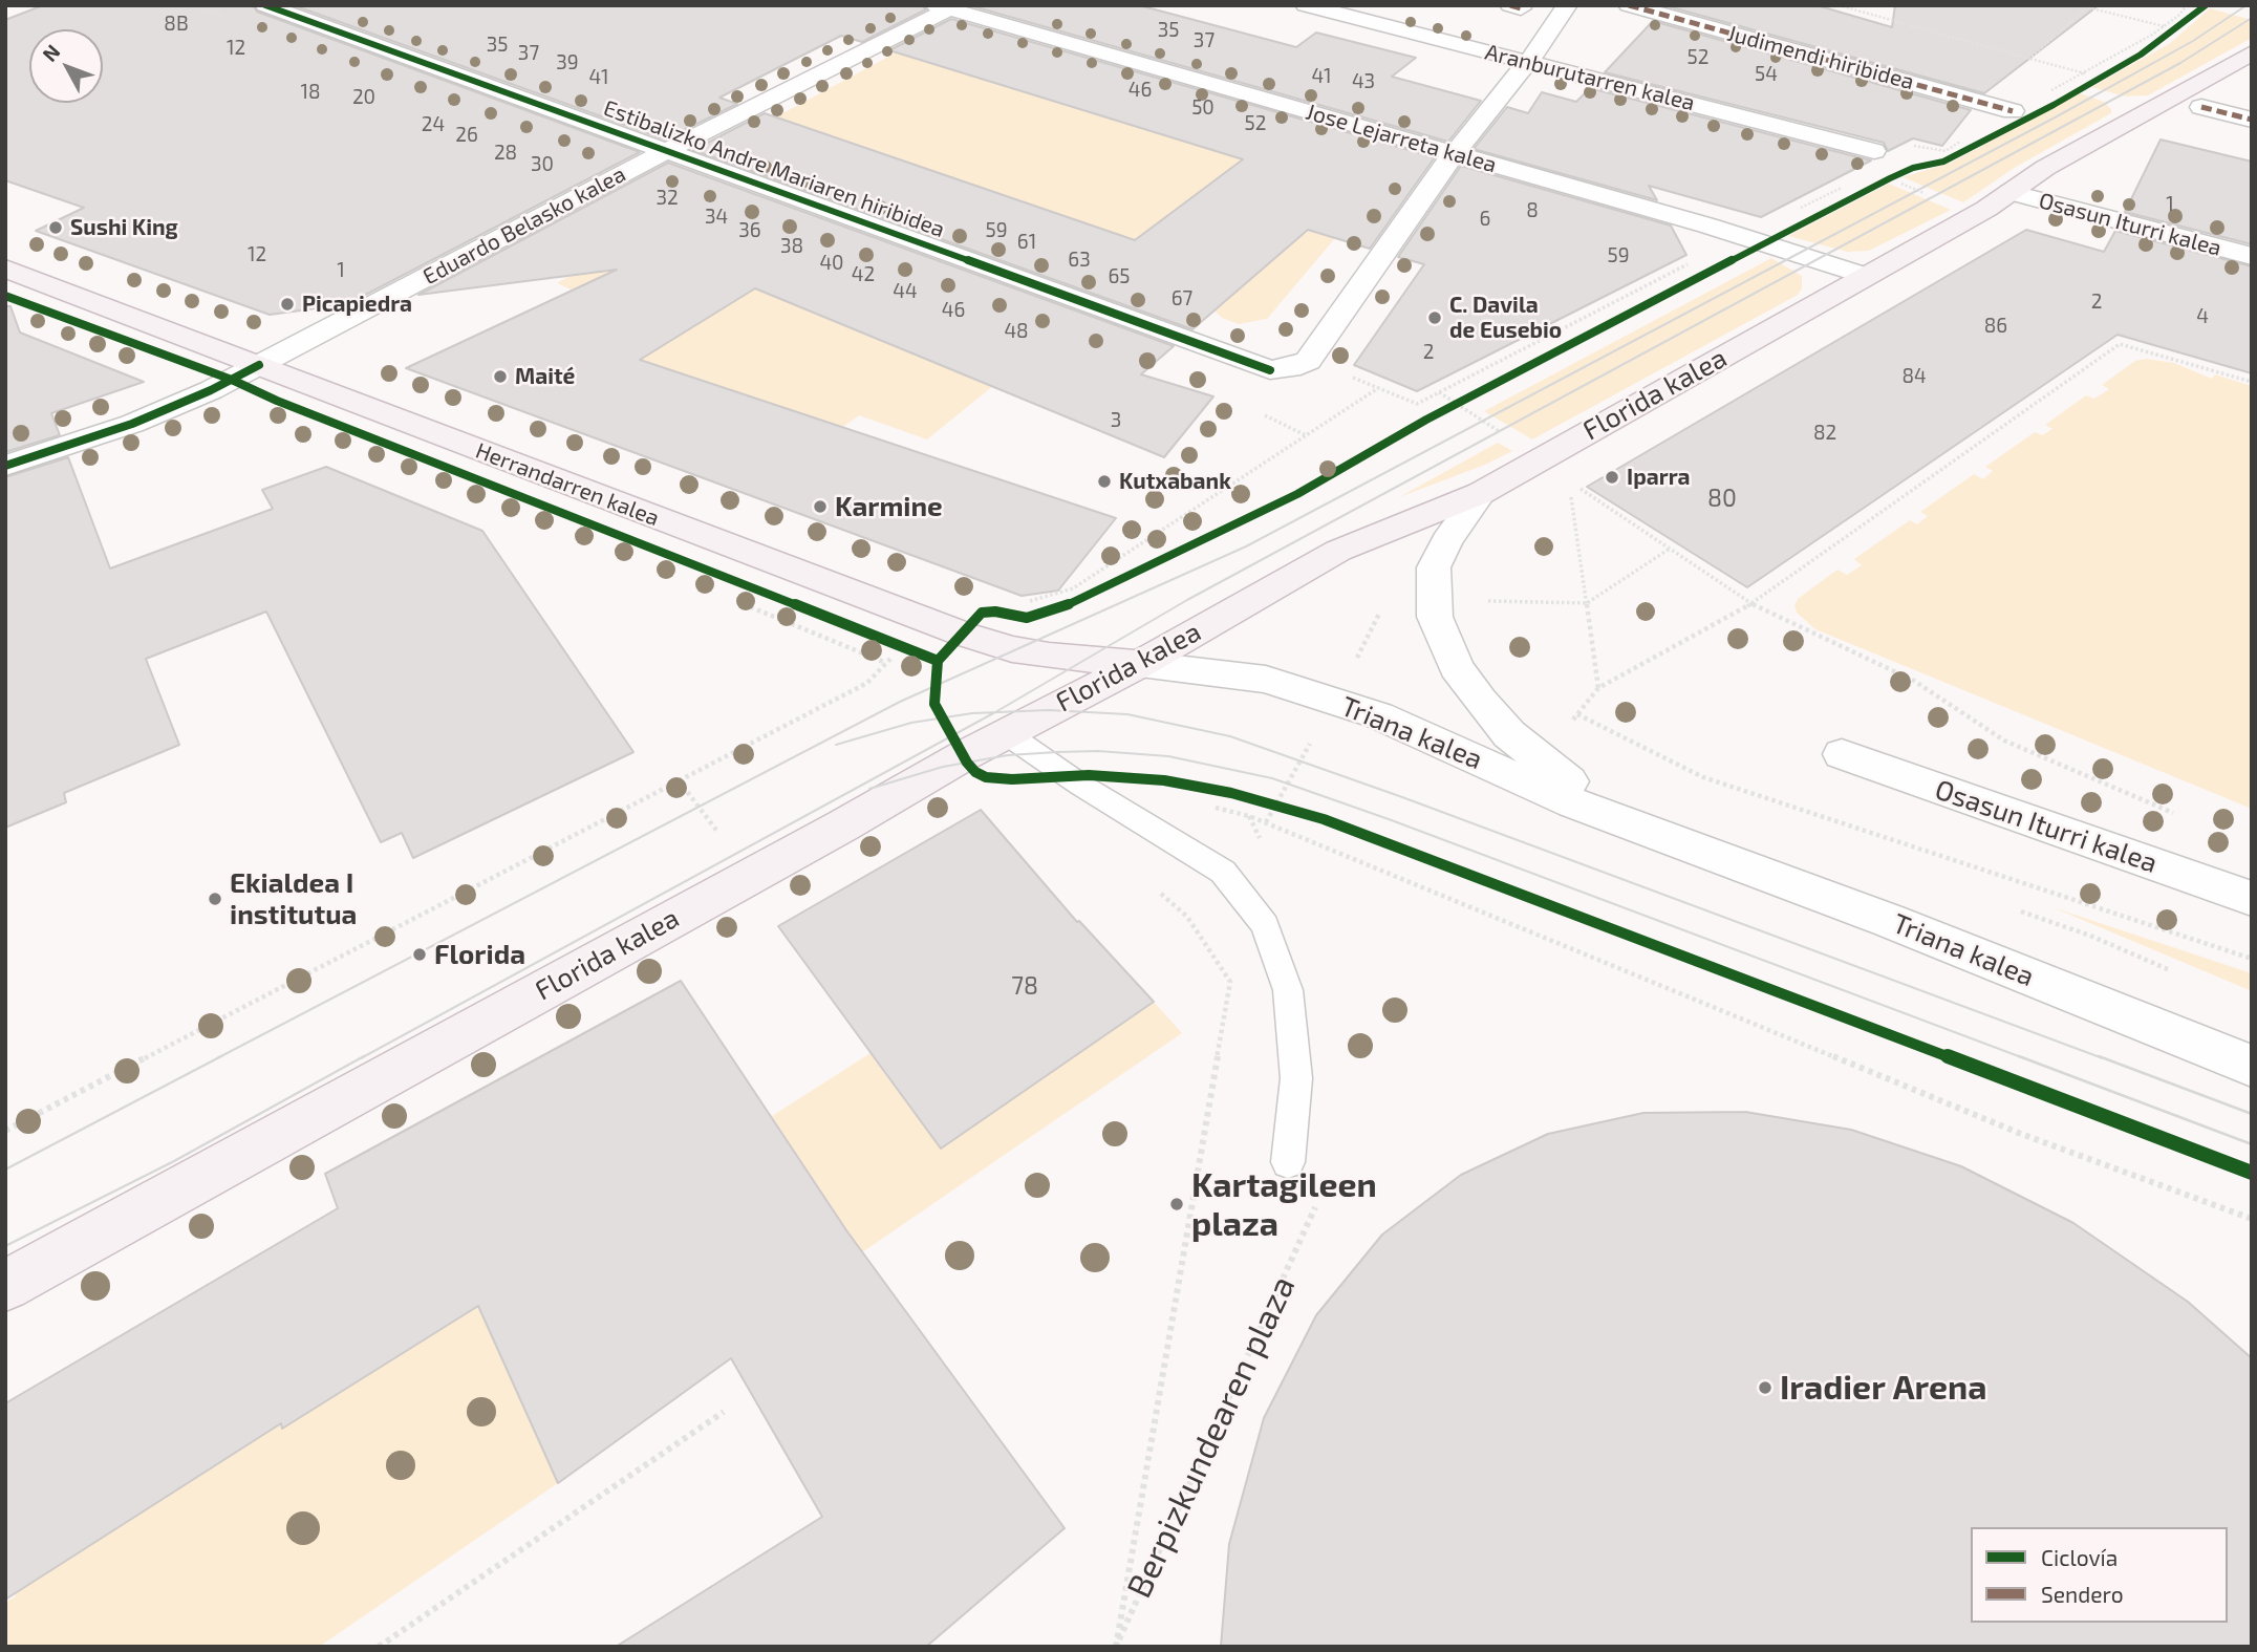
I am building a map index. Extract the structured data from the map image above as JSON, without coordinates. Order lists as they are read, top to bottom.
{
  "streets": {
    "main road": ["Florida kalea", "Herrandarren kalea"],
    "street": [
      "Judimendi hiribidea",
      "Aranburutarren kalea",
      "Jose Lejarreta kalea",
      "Estibalizko Andre Mariaren hiribidea",
      "Osasun Iturri kalea",
      "Eduardo Belasko kalea",
      "Triana kalea"
    ],
    "path": ["Berpizkundearen plaza"]
  },
  "crossings": [
    ["Jose Lejarreta kalea", "Estibalizko Andre Mariaren hiribidea"],
    ["Jose Lejarreta kalea", "Eduardo Belasko kalea"],
    ["Jose Lejarreta kalea", "Florida kalea"],
    ["Estibalizko Andre Mariaren hiribidea", "Eduardo Belasko kalea"],
    ["Osasun Iturri kalea", "Florida kalea"],
    ["Eduardo Belasko kalea", "Herrandarren kalea"],
    ["Florida kalea", "Herrandarren kalea"],
    ["Florida kalea", "Triana kalea"],
    ["Herrandarren kalea", "Triana kalea"]
  ],
  "places": [
    "Sushi King",
    "Picapiedra",
    "C. Davila de Eusebio",
    "Maité",
    "Iparra",
    "Kutxabank",
    "Karmine",
    "Ekialdea I institutua",
    "Florida",
    "Kartagileen plaza",
    "Iradier Arena"
  ],
  "house_numbers": [
    "8B",
    "35",
    "37",
    "35",
    "12",
    "37",
    "52",
    "39",
    "54",
    "41",
    "41",
    "43",
    "46",
    "18",
    "20",
    "50",
    "52",
    "24",
    "26",
    "28",
    "30",
    "32",
    "1",
    "8",
    "34",
    "6",
    "36",
    "59",
    "61",
    "38",
    "12",
    "59",
    "63",
    "40",
    "1",
    "42",
    "65",
    "44",
    "67",
    "2",
    "46",
    "4",
    "86",
    "48",
    "2",
    "84",
    "3",
    "82",
    "80",
    "78"
  ],
  "legend": ["Ciclovía", "Sendero"],
  "north": "top left"
}
